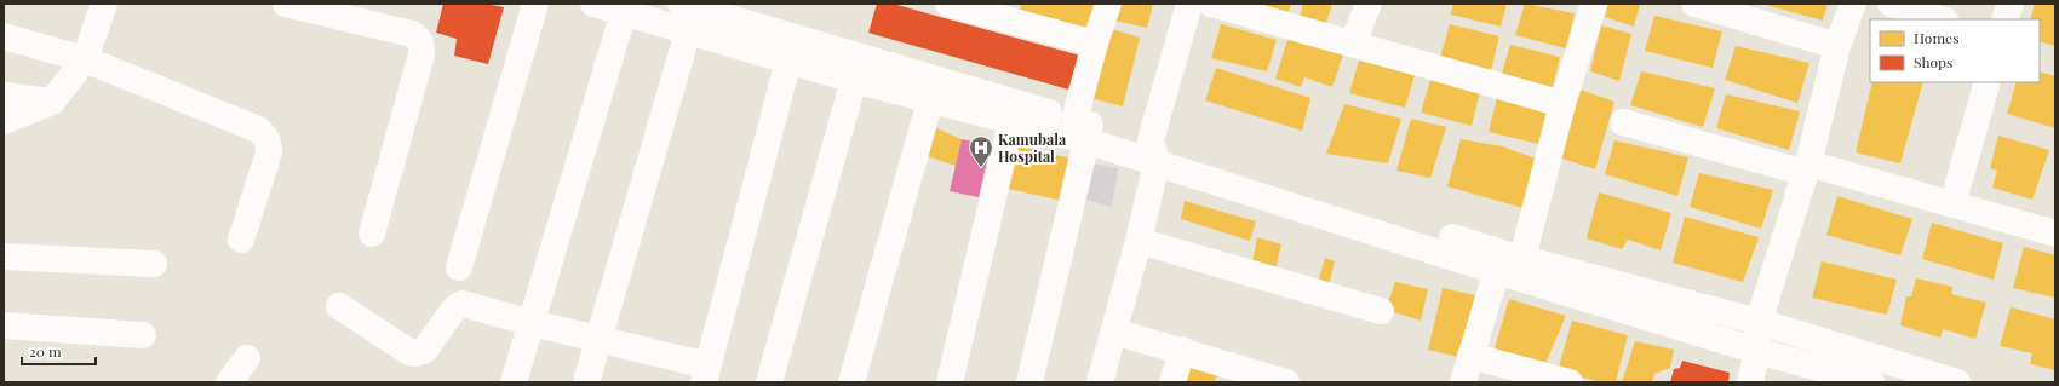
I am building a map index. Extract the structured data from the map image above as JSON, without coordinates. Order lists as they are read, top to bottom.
{
  "places": {
    "hospital": ["Kamubala Hospital"]
  },
  "legend": ["Homes", "Shops"],
  "scale_bar": "20 m"
}
